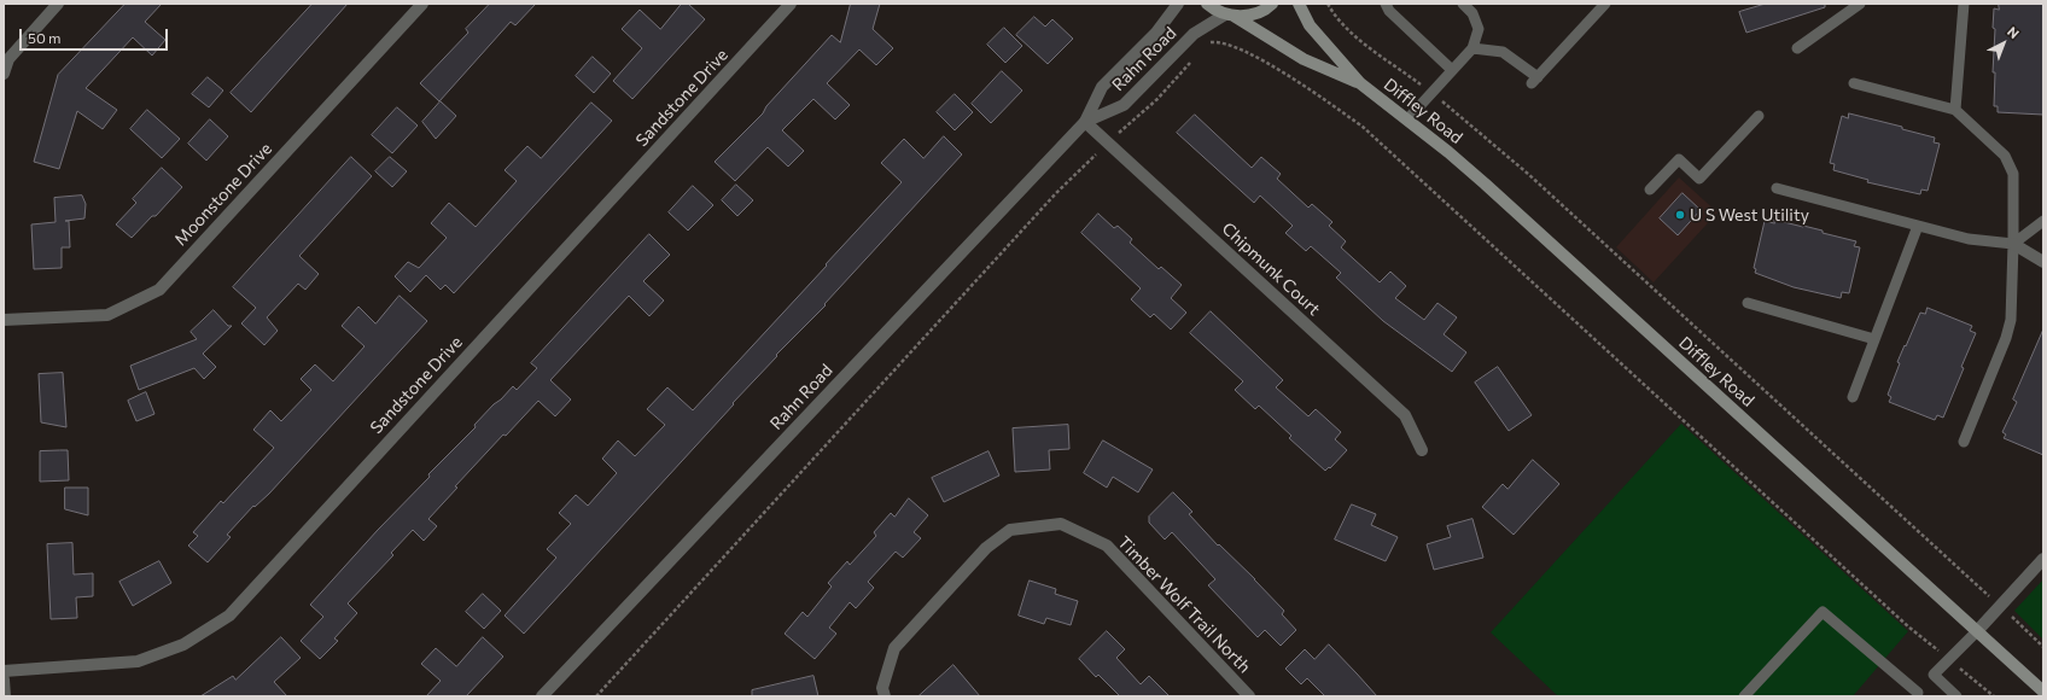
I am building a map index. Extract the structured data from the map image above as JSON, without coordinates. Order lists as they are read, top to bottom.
{
  "streets": {
    "main road": ["Diffley Road"],
    "street": [
      "Rahn Road",
      "Sandstone Drive",
      "Moonstone Drive",
      "Chipmunk Court",
      "Timber Wolf Trail North"
    ]
  },
  "crossings": [
    ["Rahn Road", "Diffley Road"],
    ["Rahn Road", "Chipmunk Court"]
  ],
  "places": ["U S West Utility"],
  "scale_bar": "50 m",
  "north": "top right"
}
